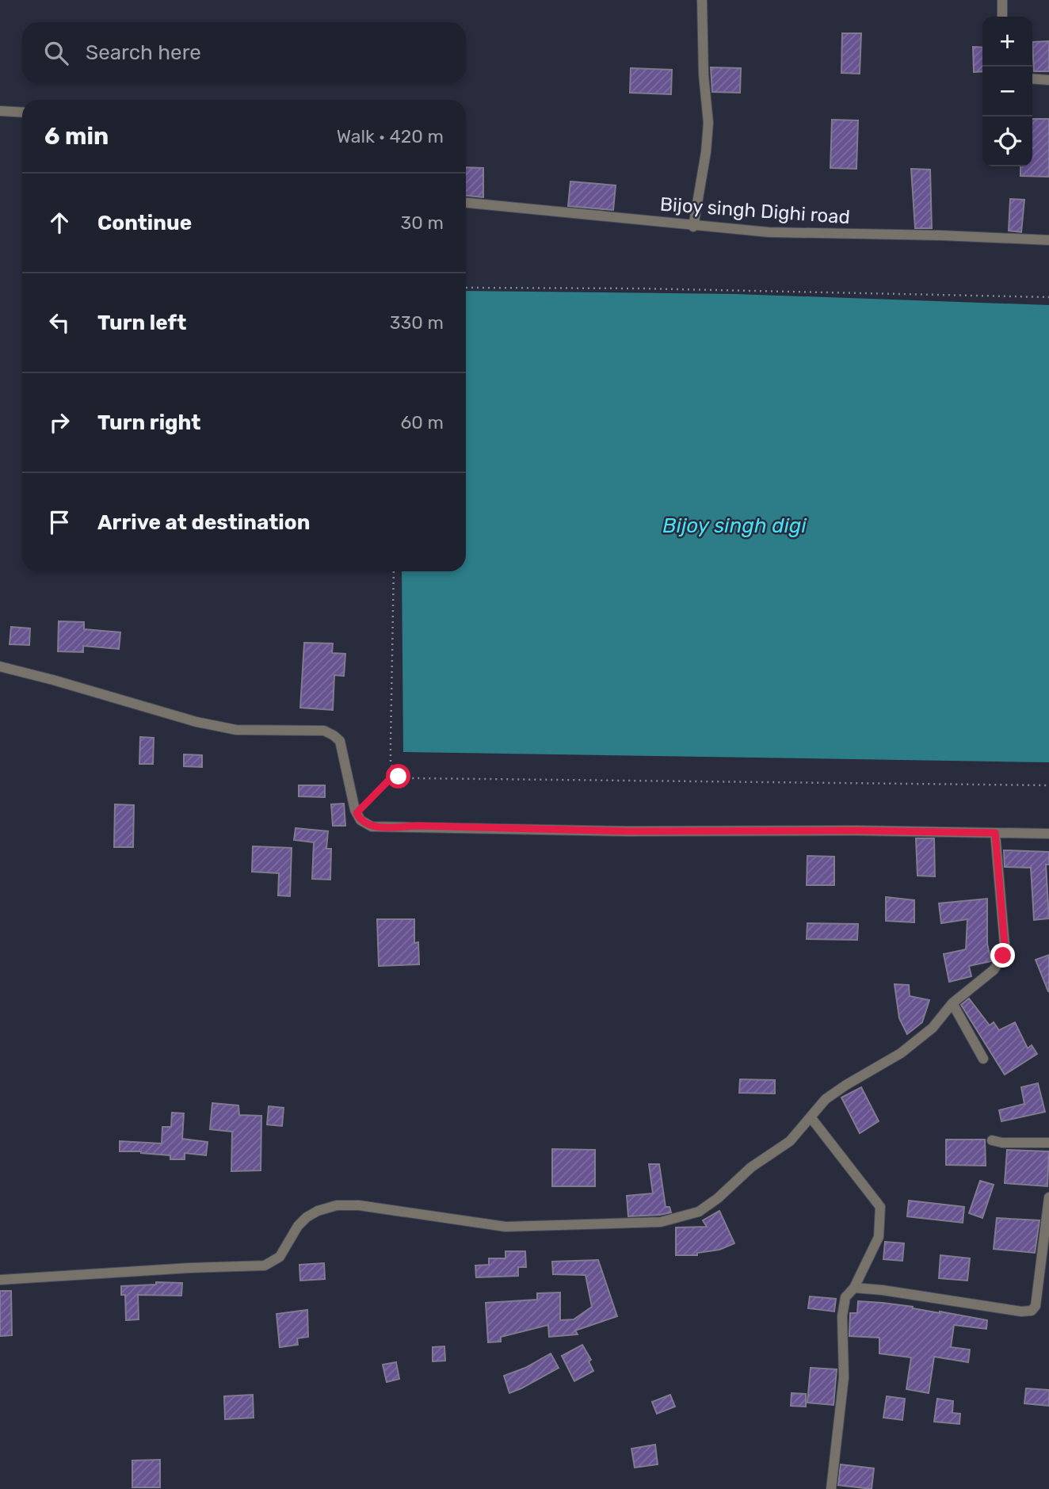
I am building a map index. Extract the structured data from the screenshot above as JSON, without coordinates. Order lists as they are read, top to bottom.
{
  "streets": {
    "street": ["Bijoy singh Dighi road"]
  },
  "water": ["Bijoy singh digi"],
  "page": {
    "map_buttons": ["+", "−"],
    "search": "Search here",
    "heading": ["6 min", "Walk · 420 m"],
    "list": [
      ["Continue", "30 m"],
      ["Turn left", "330 m"],
      ["Turn right", "60 m"],
      "Arrive at destination"
    ]
  }
}
